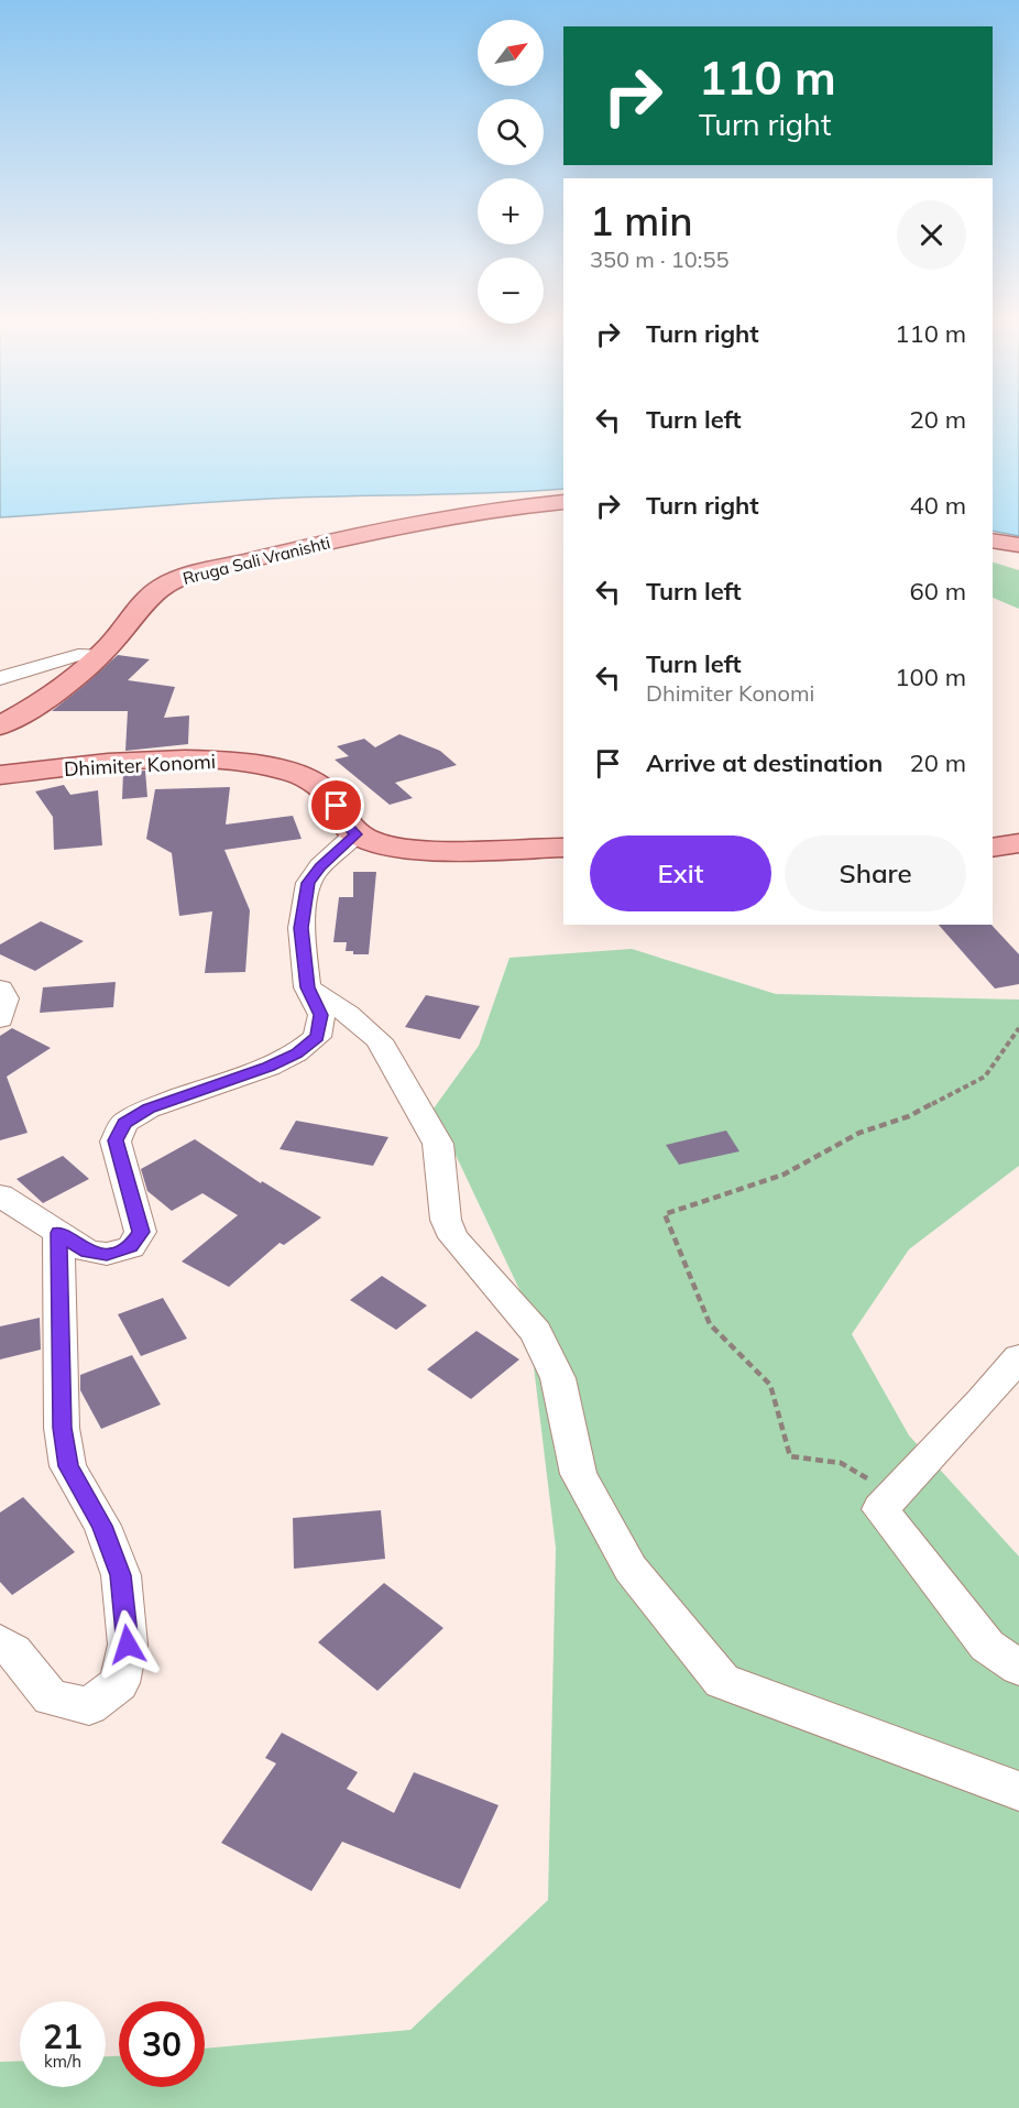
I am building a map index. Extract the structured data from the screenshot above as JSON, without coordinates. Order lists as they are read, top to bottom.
{
  "streets": {
    "main road": ["Rruga Sali Vranishti", "Dhimiter Konomi"]
  },
  "north": "top right",
  "page": {
    "map_buttons": ["+", "−"],
    "turn": ["110 m", "Turn right"],
    "heading": ["1 min", "350 m · 10:55"],
    "list": [
      {
        "name": "Turn right",
        "value": "110 m"
      },
      {
        "name": "Turn left",
        "value": "20 m"
      },
      {
        "name": "Turn right",
        "value": "40 m"
      },
      {
        "name": "Turn left",
        "value": "60 m"
      },
      {
        "name": "Turn left",
        "note": "Dhimiter Konomi",
        "value": "100 m"
      },
      {
        "name": "Arrive at destination",
        "value": "20 m"
      }
    ],
    "buttons": ["Exit", "Share"],
    "speed": "21 km/h",
    "limit": "30"
  }
}
